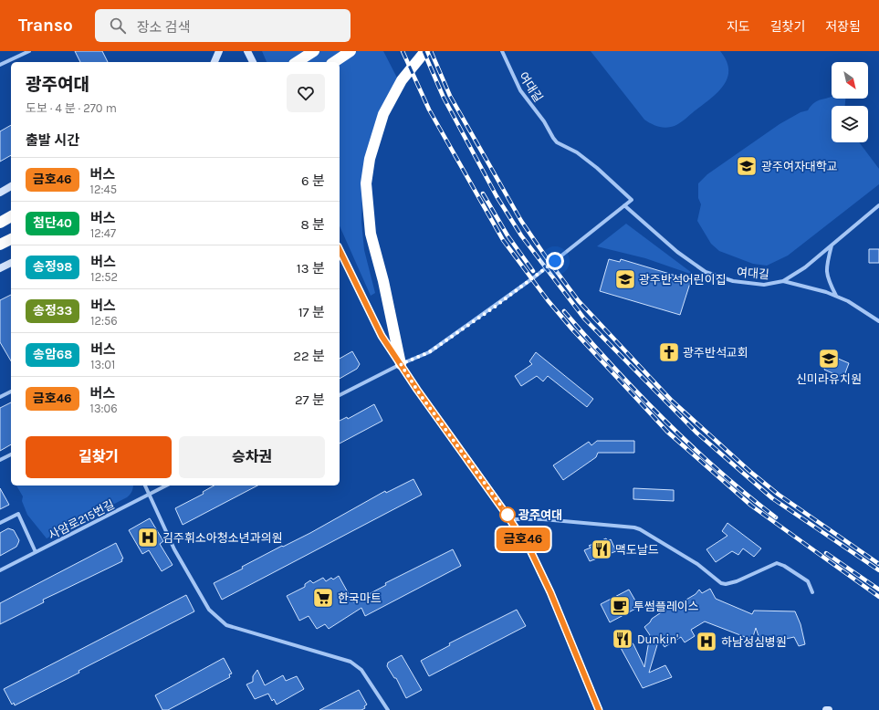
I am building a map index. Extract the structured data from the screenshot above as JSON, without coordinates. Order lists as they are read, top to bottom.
{
  "streets": {
    "street": ["여대길", "사암로215번길"]
  },
  "places": {
    "school or university": ["광주여자대학교", "광주반석어린이집", "신미라유치원"],
    "church": ["광주반석교회"],
    "other": ["광주여대"],
    "hospital": ["김주휘소아청소년과의원", "하남성심병원"],
    "restaurant": ["맥도날드", "Dunkin'"],
    "supermarket": ["한국마트"],
    "cafe": ["투썸플레이스"]
  },
  "lines": ["bus line 금호46"],
  "north": "bottom right",
  "page": {
    "header": "Transo",
    "search": "장소 검색",
    "nav": ["지도", "길찾기", "저장됨"],
    "on_map": "금호46",
    "heading": [
      ["광주여대", "도보 · 4 분 · 270 m"],
      "출발 시간"
    ],
    "list": [
      {
        "mark": "금호46",
        "name": "버스",
        "note": "12:45",
        "value": "6 분"
      },
      {
        "mark": "첨단40",
        "name": "버스",
        "note": "12:47",
        "value": "8 분"
      },
      {
        "mark": "송정98",
        "name": "버스",
        "note": "12:52",
        "value": "13 분"
      },
      {
        "mark": "송정33",
        "name": "버스",
        "note": "12:56",
        "value": "17 분"
      },
      {
        "mark": "송암68",
        "name": "버스",
        "note": "13:01",
        "value": "22 분"
      },
      {
        "mark": "금호46",
        "name": "버스",
        "note": "13:06",
        "value": "27 분"
      }
    ],
    "buttons": ["길찾기", "승차권"]
  }
}
